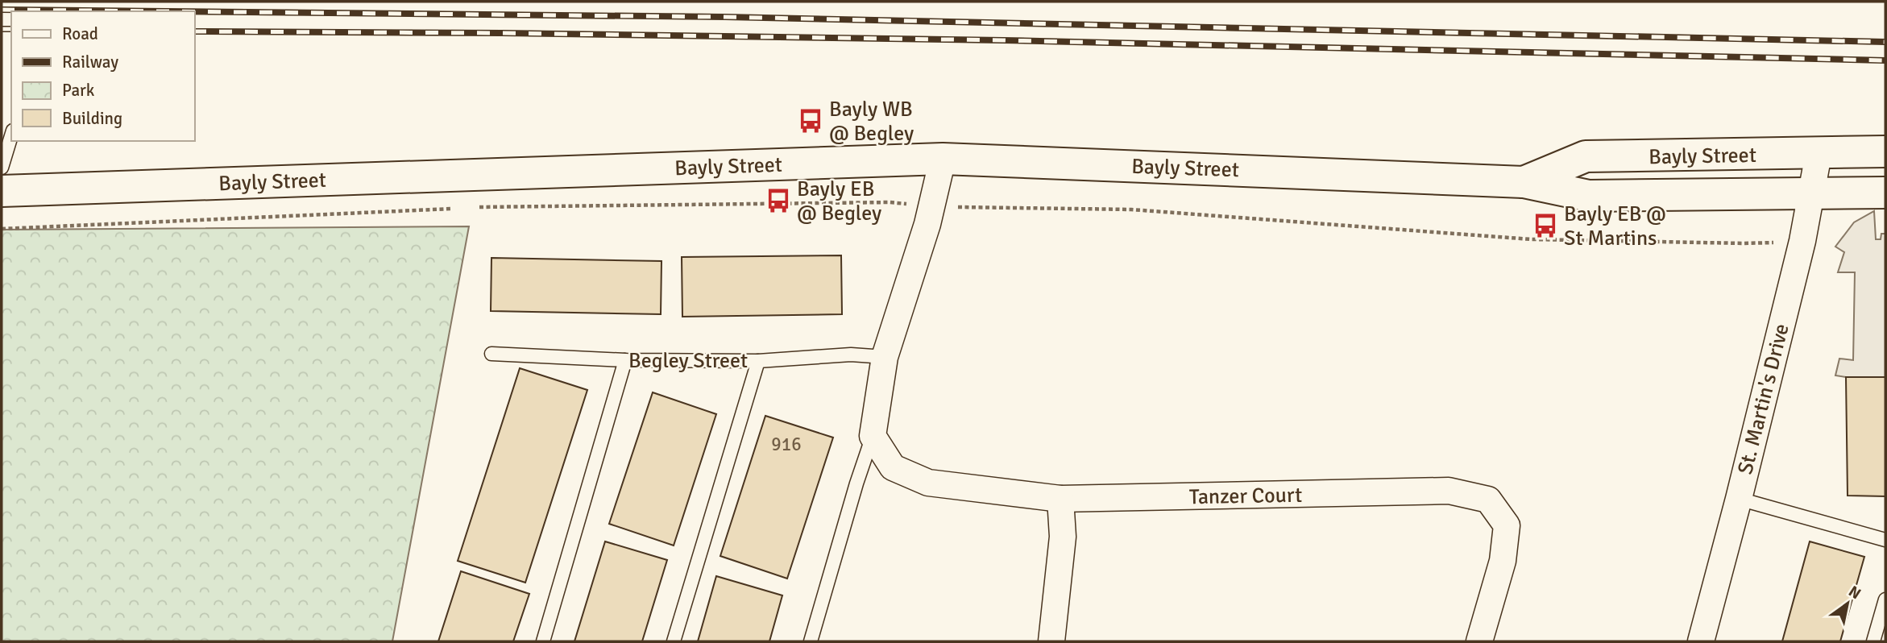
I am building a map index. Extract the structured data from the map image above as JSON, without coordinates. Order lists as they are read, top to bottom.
{
  "streets": {
    "main road": ["Bayly Street"],
    "street": ["St. Martin's Drive", "Tanzer Court"],
    "lane": ["Begley Street"]
  },
  "crossings": [
    ["Bayly Street", "St. Martin's Drive"]
  ],
  "places": {
    "bus stop": ["Bayly WB @ Begley", "Bayly EB @ Begley", "Bayly EB @ St Martins"]
  },
  "house_numbers": ["916"],
  "legend": [
    "Road",
    "Railway",
    "Park",
    "Building"
  ],
  "north": "top right"
}
